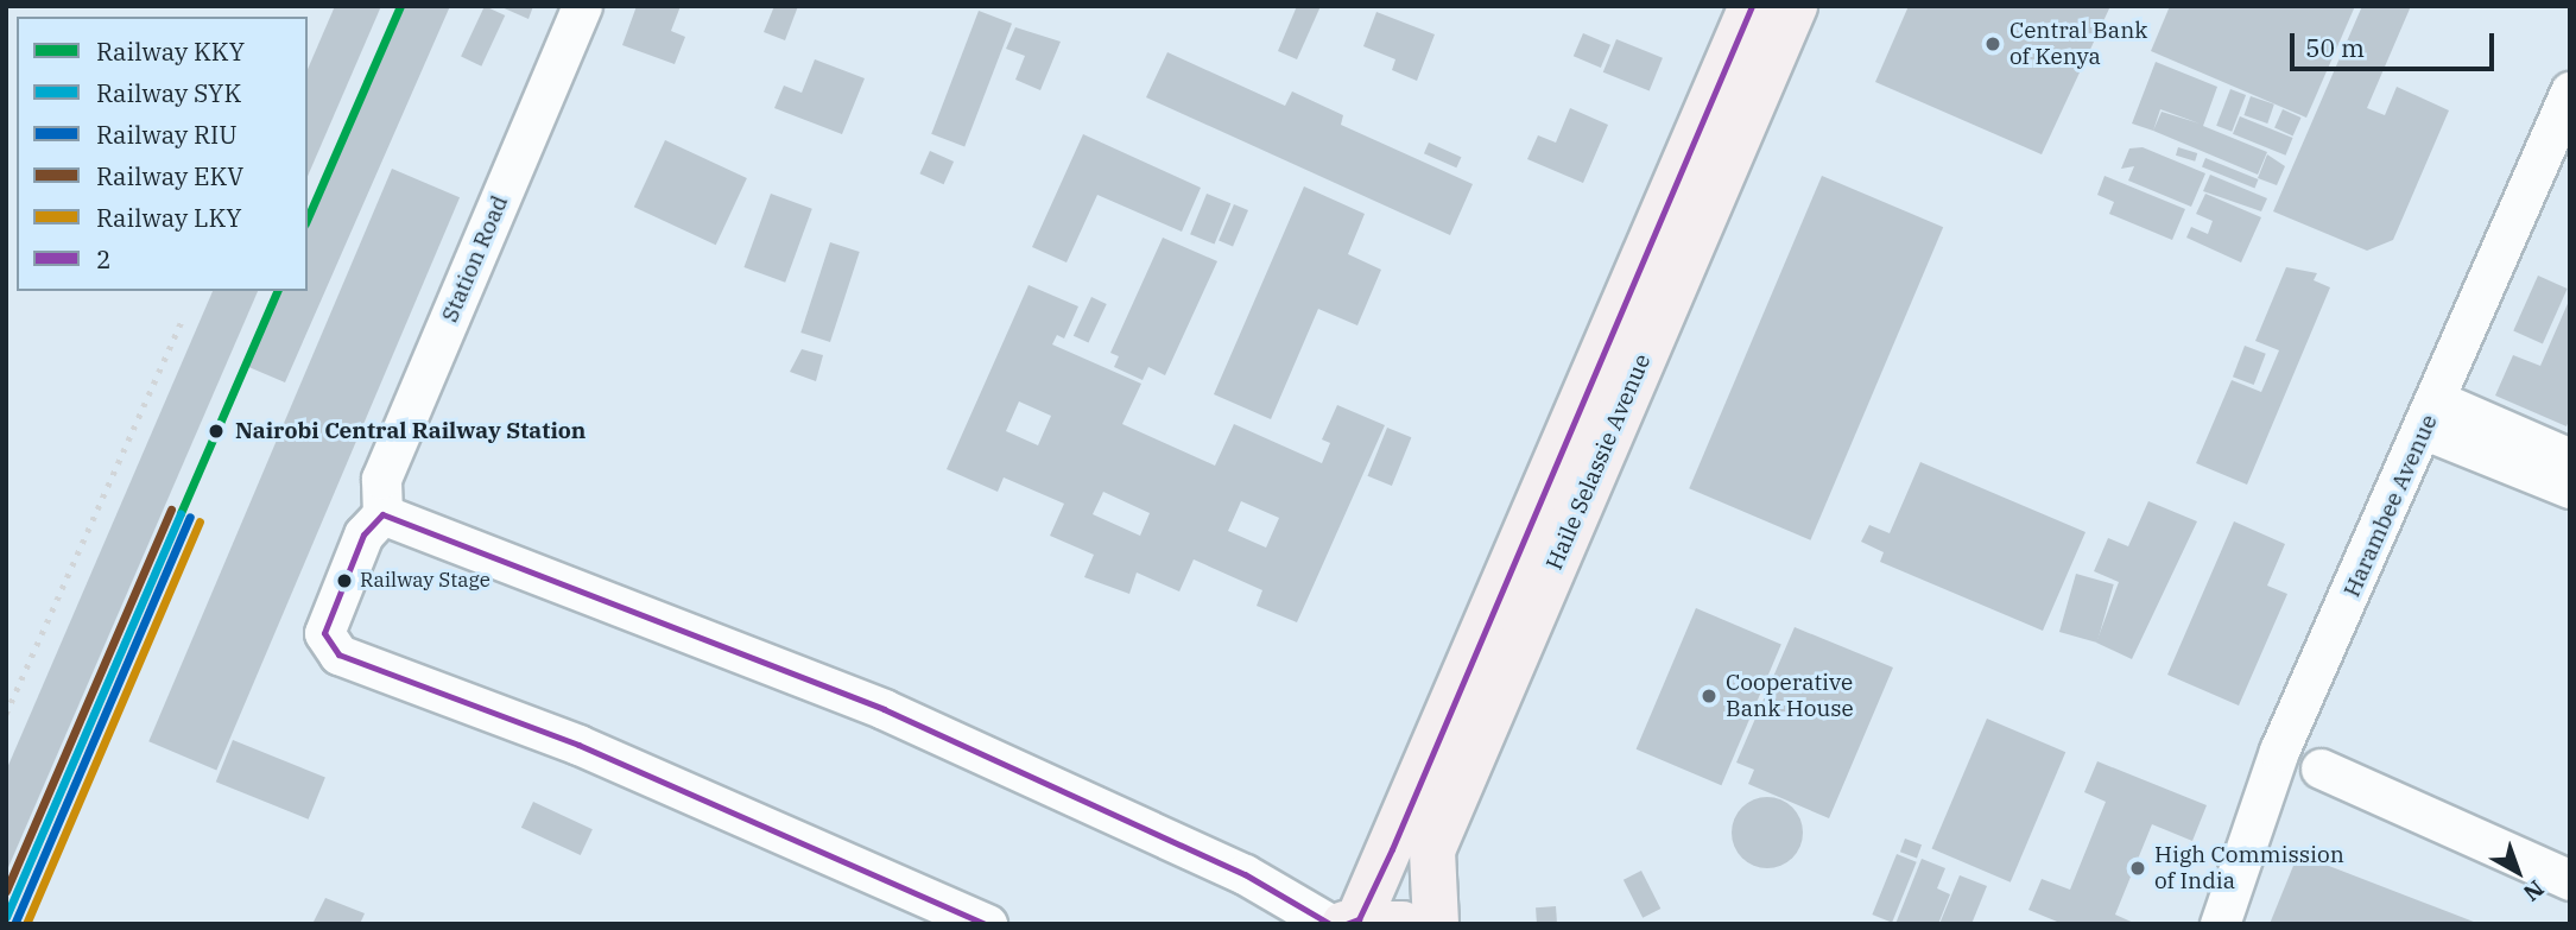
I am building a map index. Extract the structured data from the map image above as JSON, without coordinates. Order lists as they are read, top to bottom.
{
  "streets": {
    "main road": ["Haile Selassie Avenue"],
    "street": ["Station Road", "Harambee Avenue"]
  },
  "places": [
    "Central Bank of Kenya",
    "Nairobi Central Railway Station",
    "Railway Stage",
    "Cooperative Bank House",
    "High Commission of India"
  ],
  "lines": [
    "rail line KKY",
    "transit line 2",
    "rail line EKV",
    "rail line SYK",
    "rail line RIU",
    "rail line LKY"
  ],
  "legend": [
    "Railway KKY",
    "Railway SYK",
    "Railway RIU",
    "Railway EKV",
    "Railway LKY",
    "2"
  ],
  "scale_bar": "50 m",
  "north": "bottom right"
}
